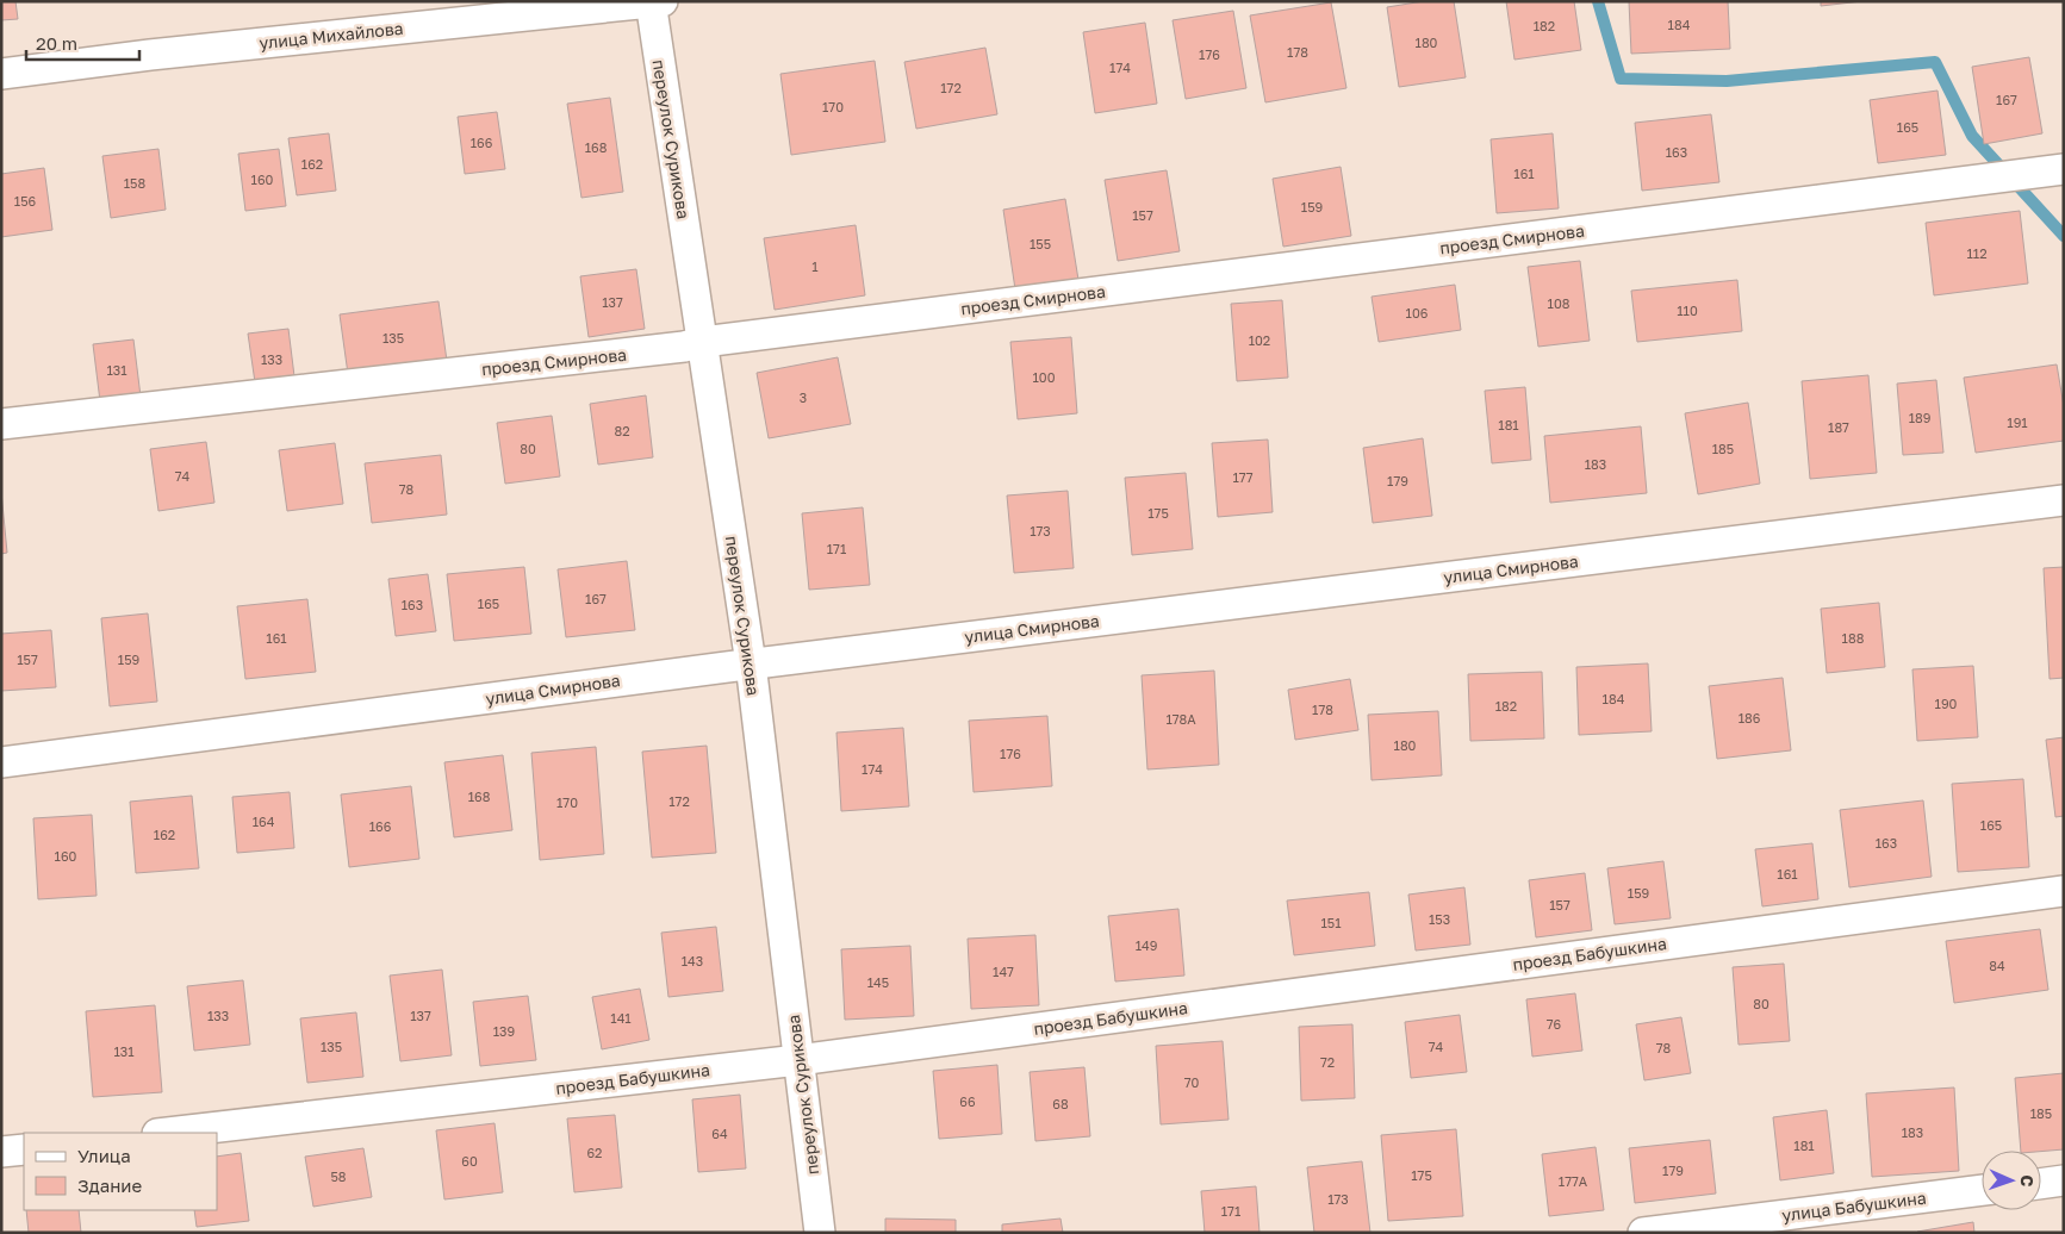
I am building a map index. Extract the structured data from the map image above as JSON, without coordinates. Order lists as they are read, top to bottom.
{
  "streets": {
    "street": [
      "улица Михайлова",
      "переулок Сурикова",
      "проезд Смирнова",
      "улица Смирнова",
      "проезд Бабушкина",
      "улица Бабушкина"
    ]
  },
  "crossings": [
    ["улица Михайлова", "переулок Сурикова"],
    ["переулок Сурикова", "проезд Смирнова"],
    ["переулок Сурикова", "улица Смирнова"],
    ["переулок Сурикова", "проезд Бабушкина"]
  ],
  "house_numbers": [
    "184",
    "182",
    "180",
    "178",
    "176",
    "174",
    "172",
    "167",
    "170",
    "165",
    "166",
    "168",
    "163",
    "162",
    "161",
    "160",
    "158",
    "156",
    "159",
    "157",
    "155",
    "112",
    "1",
    "137",
    "108",
    "110",
    "106",
    "135",
    "102",
    "133",
    "131",
    "100",
    "3",
    "189",
    "191",
    "181",
    "187",
    "82",
    "80",
    "185",
    "183",
    "74",
    "177",
    "179",
    "78",
    "175",
    "173",
    "171",
    "167",
    "165",
    "163",
    "161",
    "188",
    "157",
    "159",
    "184",
    "190",
    "182",
    "178",
    "186",
    "178А",
    "180",
    "176",
    "174",
    "168",
    "172",
    "170",
    "164",
    "165",
    "166",
    "162",
    "163",
    "160",
    "161",
    "159",
    "157",
    "153",
    "151",
    "149",
    "143",
    "84",
    "147",
    "145",
    "80",
    "133",
    "137",
    "141",
    "76",
    "139",
    "135",
    "74",
    "78",
    "131",
    "72",
    "70",
    "66",
    "68",
    "185",
    "183",
    "64",
    "181",
    "62",
    "60",
    "179",
    "175",
    "58",
    "177А",
    "173",
    "171"
  ],
  "legend": ["Улица", "Здание"],
  "scale_bar": "20 m",
  "north": "right"
}
